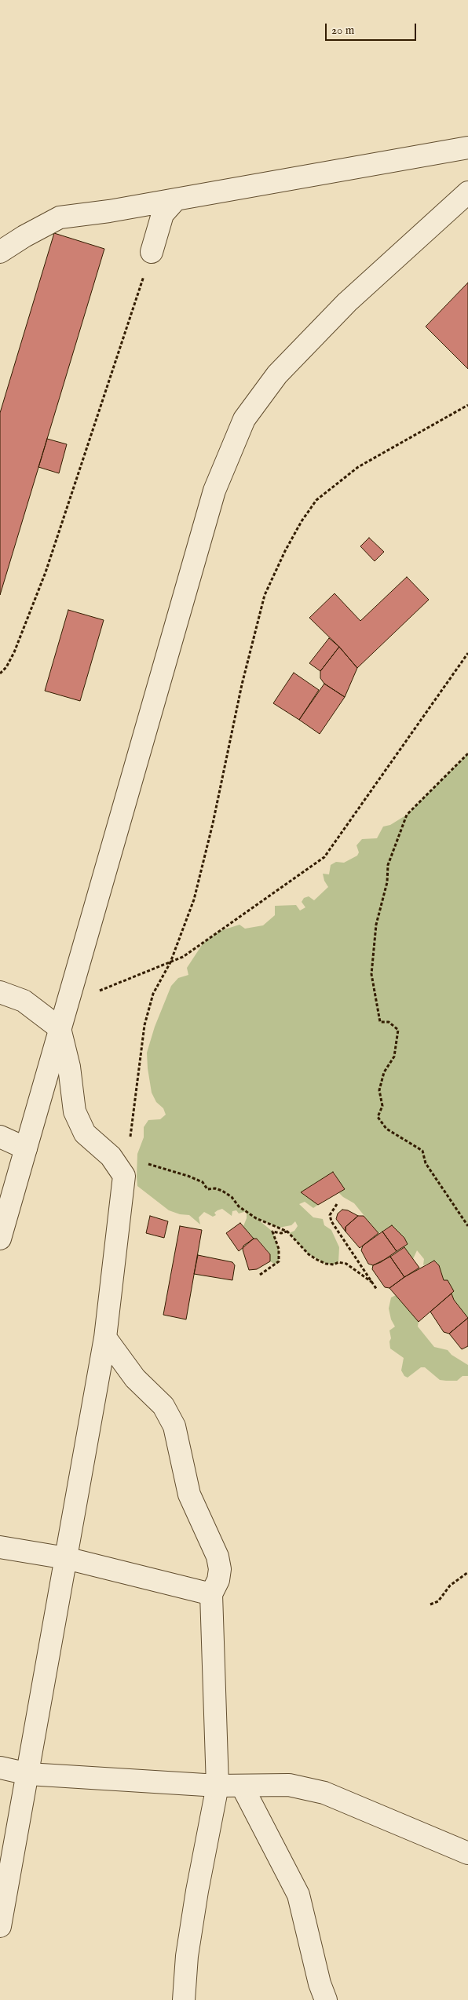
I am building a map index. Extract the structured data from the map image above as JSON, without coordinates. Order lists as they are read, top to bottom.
{
  "scale_bar": "20 m"
}
